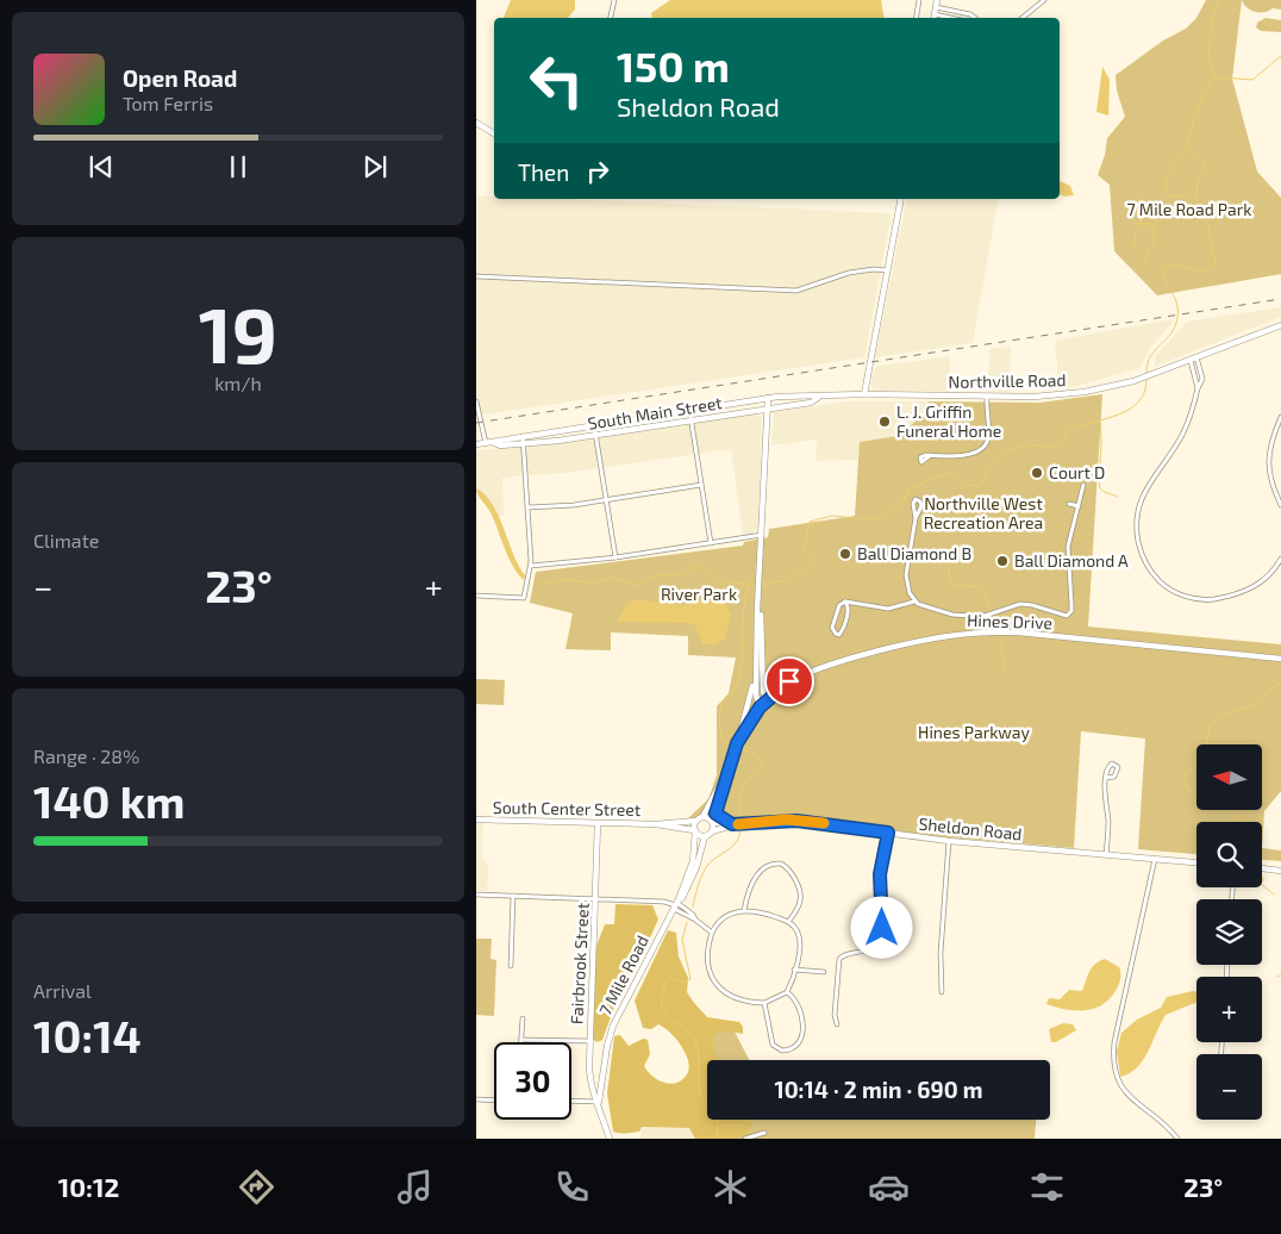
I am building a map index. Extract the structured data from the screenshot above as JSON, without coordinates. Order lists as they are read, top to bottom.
{
  "streets": {
    "street": [
      "Northville Road",
      "South Main Street",
      "Hines Drive",
      "South Center Street",
      "Sheldon Road",
      "Fairbrook Street",
      "7 Mile Road"
    ]
  },
  "crossings": [
    ["Northville Road", "South Main Street"],
    ["South Center Street", "Sheldon Road"],
    ["South Center Street", "Fairbrook Street"],
    ["South Center Street", "7 Mile Road"],
    ["Sheldon Road", "7 Mile Road"],
    ["Fairbrook Street", "7 Mile Road"]
  ],
  "parks": [
    "7 Mile Road Park",
    "Northville West Recreation Area",
    "River Park",
    "Hines Parkway"
  ],
  "places": [
    "L. J. Griffin Funeral Home",
    "Court D",
    "Ball Diamond B",
    "Ball Diamond A"
  ],
  "north": "left",
  "page": {
    "turn": ["150 m", "Sheldon Road"],
    "song": ["Open Road", "Tom Ferris"],
    "then": "Then",
    "tile": [
      ["19", "km/h"],
      "Climate",
      ["Range · 28%", "140 km"],
      ["Arrival", "10:14"]
    ],
    "heat": ["−", "23°", "+"],
    "map_buttons": ["+", "−"],
    "limit": "30",
    "trip": "10:14 · 2 min · 690 m",
    "tabs": ["10:12", "23°"]
  }
}
